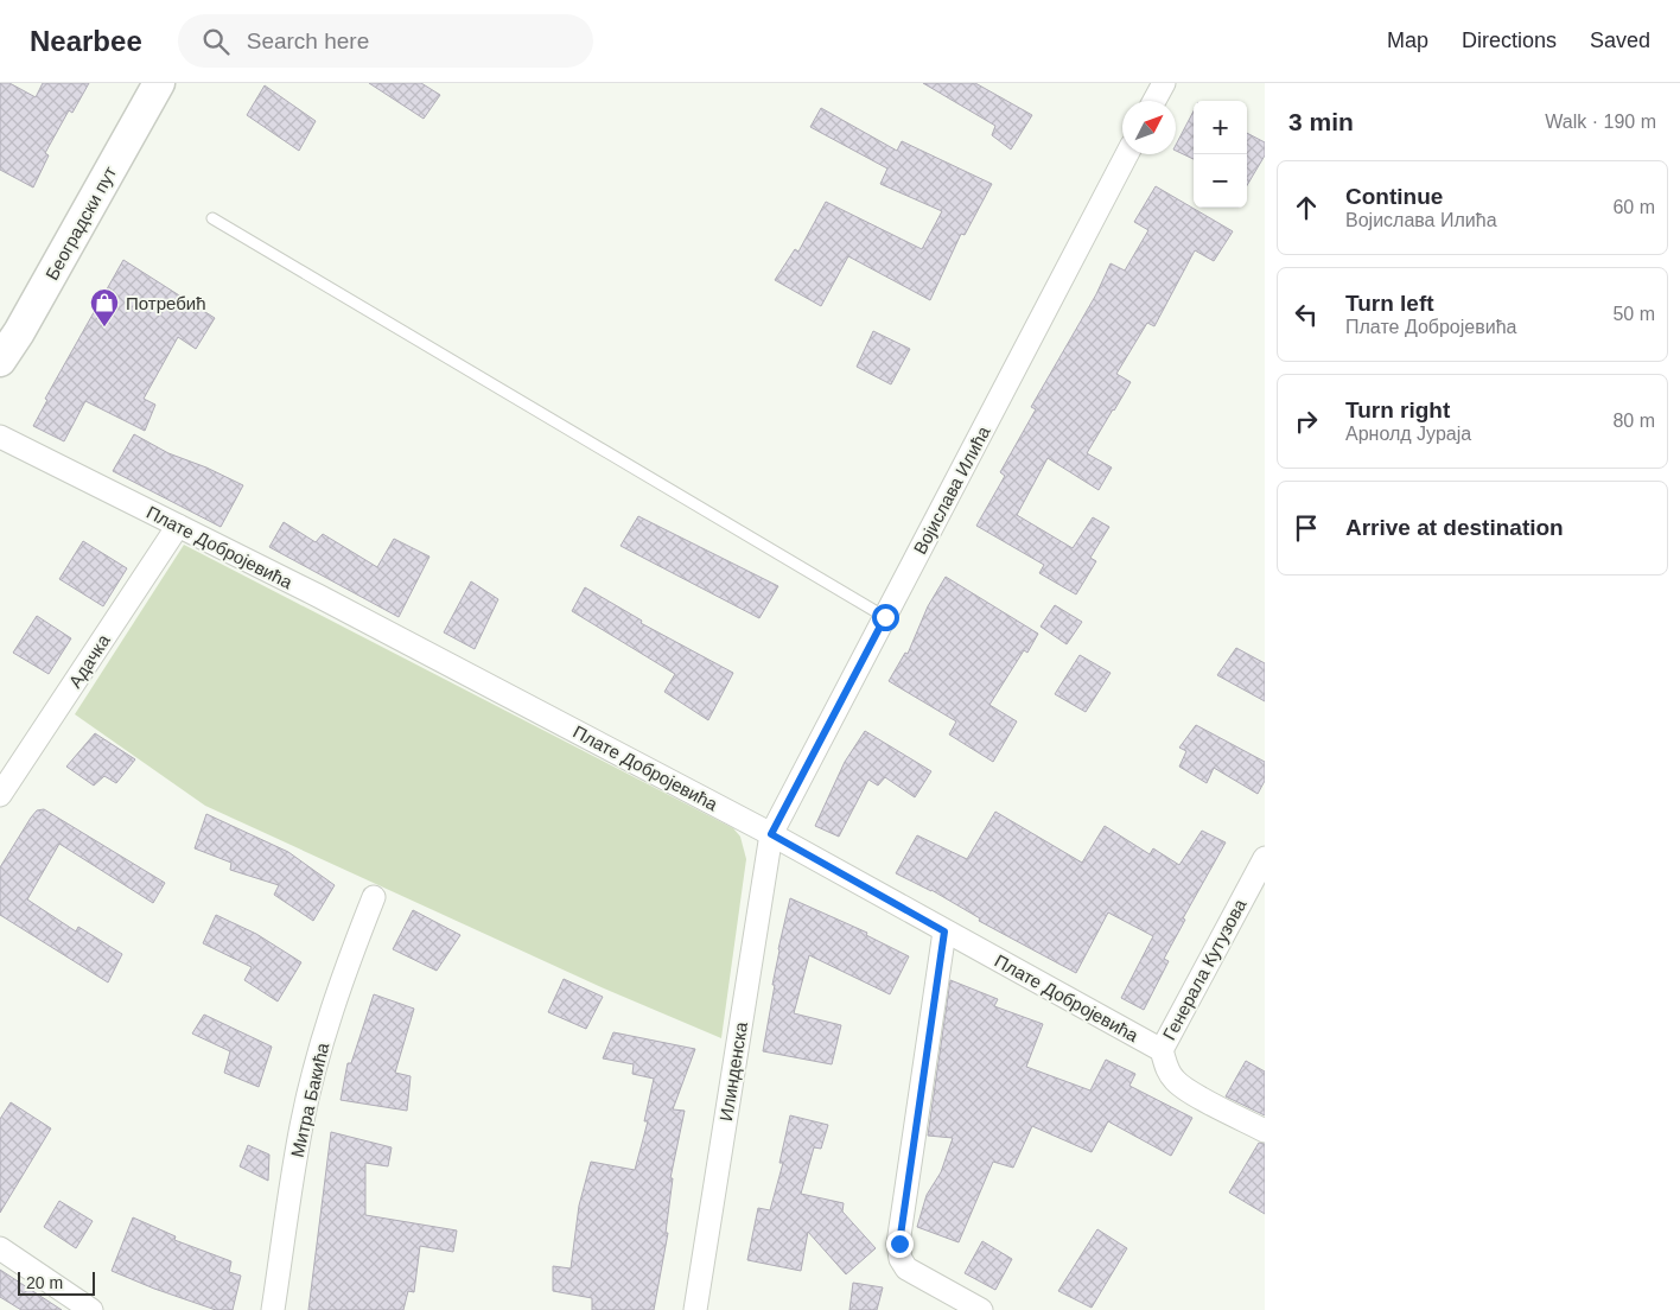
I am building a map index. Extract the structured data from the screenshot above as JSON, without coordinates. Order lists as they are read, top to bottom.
{
  "streets": {
    "main road": ["Београдски пут"],
    "street": [
      "Војислава Илића",
      "Плате Добројевића",
      "Адачка",
      "Генерала Кутузова",
      "Илинденска",
      "Митра Бакића"
    ]
  },
  "crossings": [
    ["Војислава Илића", "Плате Добројевића"],
    ["Војислава Илића", "Илинденска"],
    ["Плате Добројевића", "Адачка"],
    ["Плате Добројевића", "Генерала Кутузова"],
    ["Плате Добројевића", "Илинденска"]
  ],
  "places": {
    "shop": ["Потребић"]
  },
  "scale_bar": "20 m",
  "north": "top right",
  "page": {
    "header": "Nearbee",
    "search": "Search here",
    "nav": ["Map", "Directions", "Saved"],
    "heading": ["3 min", "Walk · 190 m"],
    "map_buttons": ["+", "−"],
    "list": [
      ["Continue", "Војислава Илића", "60 m"],
      ["Turn left", "Плате Добројевића", "50 m"],
      ["Turn right", "Арнолд Јураја", "80 m"],
      "Arrive at destination"
    ],
    "scale": "20 m"
  }
}
